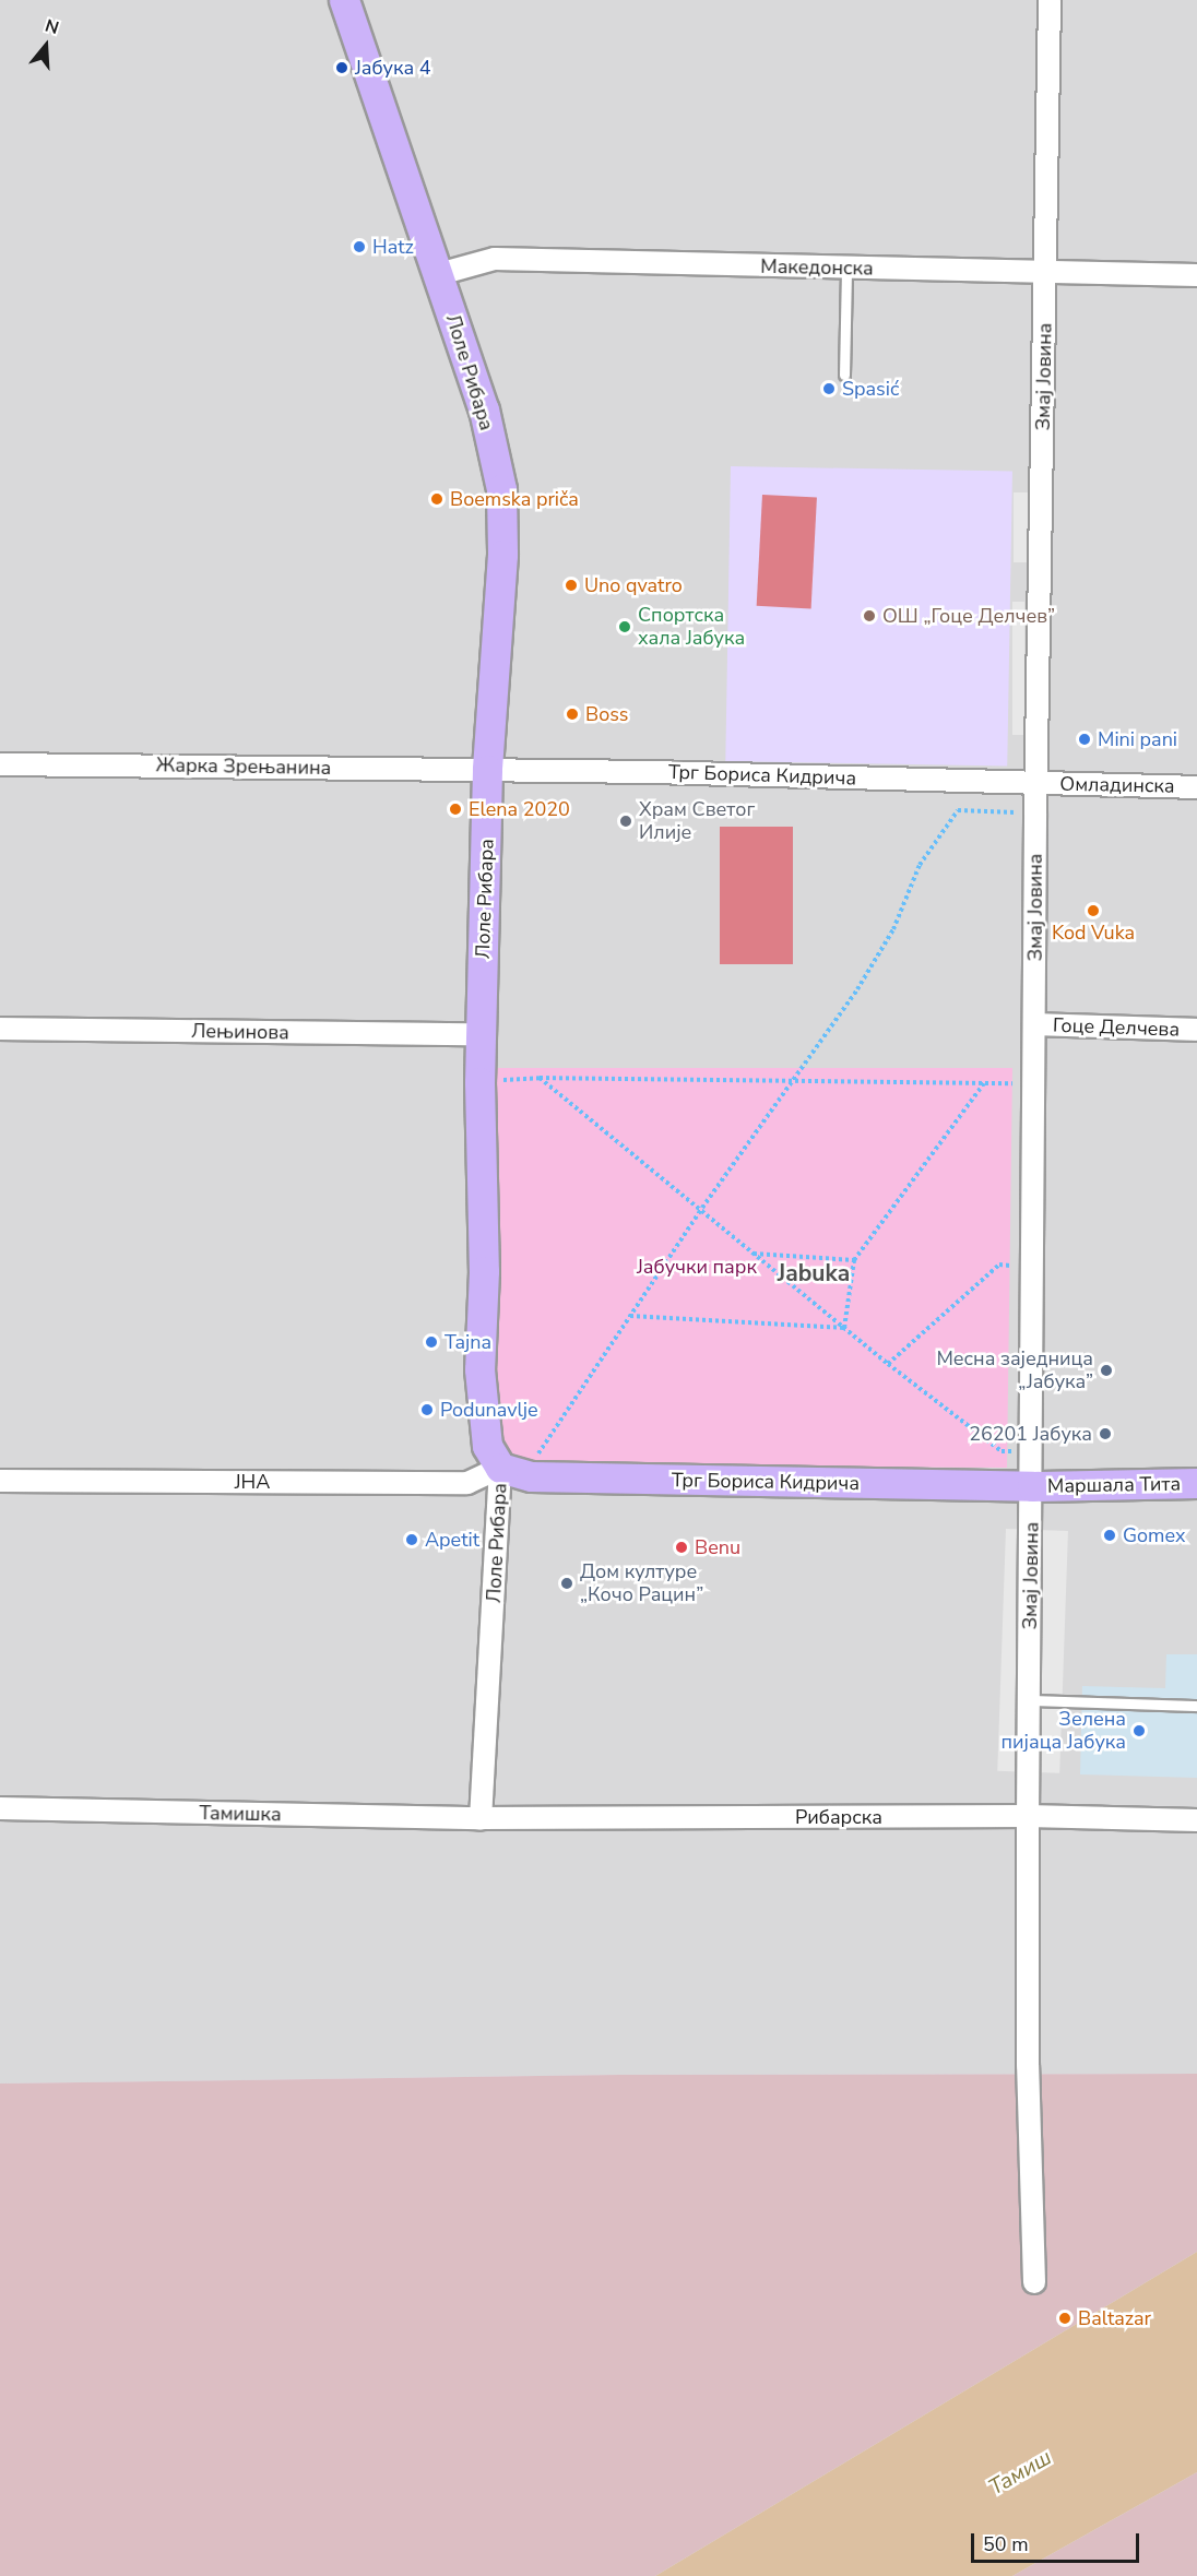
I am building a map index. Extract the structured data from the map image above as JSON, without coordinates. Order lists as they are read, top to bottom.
{
  "streets": {
    "main road": ["Лоле Рибара", "Трг Бориса Кидрича", "Маршала Тита"],
    "street": [
      "Македонска",
      "Змај Јовина",
      "Жарка Зрењанина",
      "Омладинска",
      "Гоце Делчева",
      "Лењинова",
      "ЈНА",
      "Тамишка",
      "Рибарска"
    ]
  },
  "crossings": [
    ["Македонска", "Лоле Рибара"],
    ["Македонска", "Змај Јовина"],
    ["Лоле Рибара", "Жарка Зрењанина"],
    ["Лоле Рибара", "Трг Бориса Кидрича"],
    ["Лоле Рибара", "Лењинова"],
    ["Лоле Рибара", "ЈНА"],
    ["Лоле Рибара", "Тамишка"],
    ["Лоле Рибара", "Рибарска"],
    ["Змај Јовина", "Трг Бориса Кидрича"],
    ["Змај Јовина", "Омладинска"],
    ["Змај Јовина", "Гоце Делчева"],
    ["Змај Јовина", "Маршала Тита"],
    ["Змај Јовина", "Рибарска"],
    ["Жарка Зрењанина", "Трг Бориса Кидрича"],
    ["Трг Бориса Кидрича", "Омладинска"],
    ["Трг Бориса Кидрича", "ЈНА"],
    ["Трг Бориса Кидрича", "Маршала Тита"],
    ["Тамишка", "Рибарска"]
  ],
  "districts": ["Jabuka"],
  "water": ["Тамиш"],
  "parks": ["Јабучки парк"],
  "places": [
    "Јабука 4",
    "Hatz",
    "Spasić",
    "Boemska priča",
    "Uno qvatro",
    "ОШ „Гоце Делчев”",
    "Спортска хала Јабука",
    "Boss",
    "Mini pani",
    "Elena 2020",
    "Храм Светог Илије",
    "Kod Vuka",
    "Tajna",
    "Месна заједница „Јабука”",
    "Podunavlje",
    "26201 Јабука",
    "Gomex",
    "Apetit",
    "Benu",
    "Дом културе „Кочо Рацин”",
    "Зелена пијаца Јабука",
    "Baltazar"
  ],
  "scale_bar": "50 m",
  "north": "top"
}
